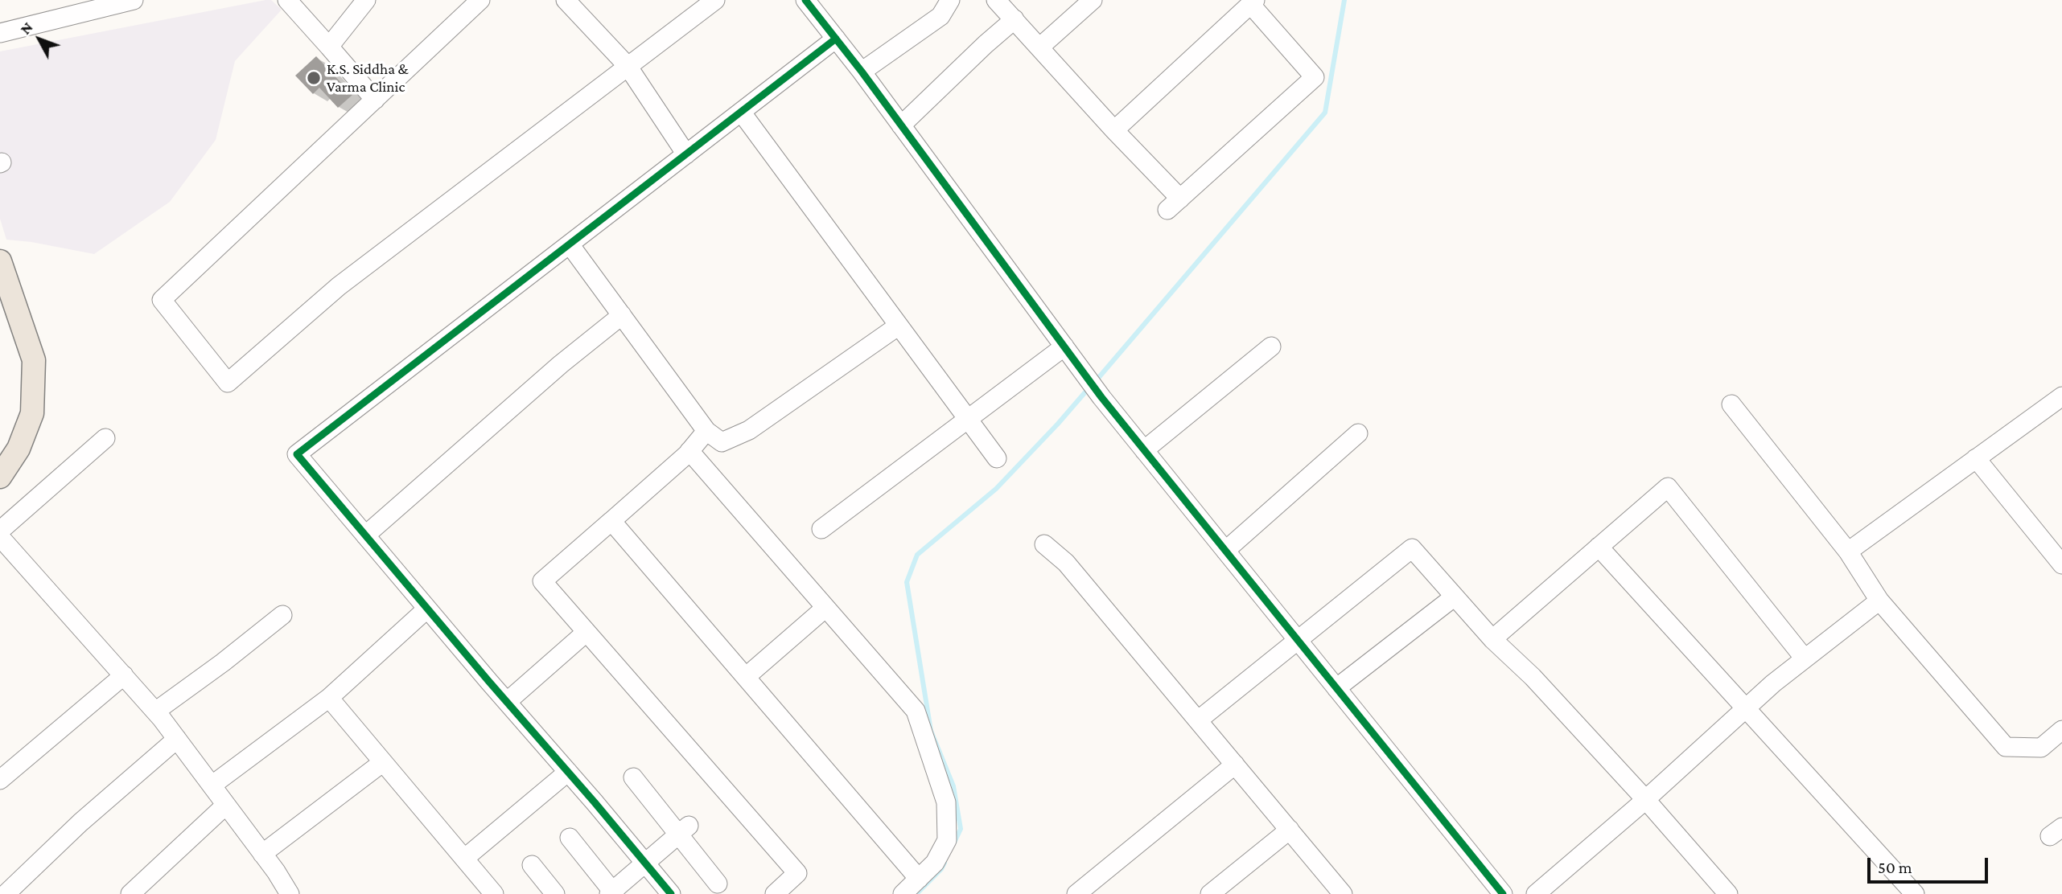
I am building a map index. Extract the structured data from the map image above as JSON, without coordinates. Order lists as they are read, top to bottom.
{
  "places": ["K.S. Siddha & Varma Clinic"],
  "scale_bar": "50 m",
  "north": "top left"
}
